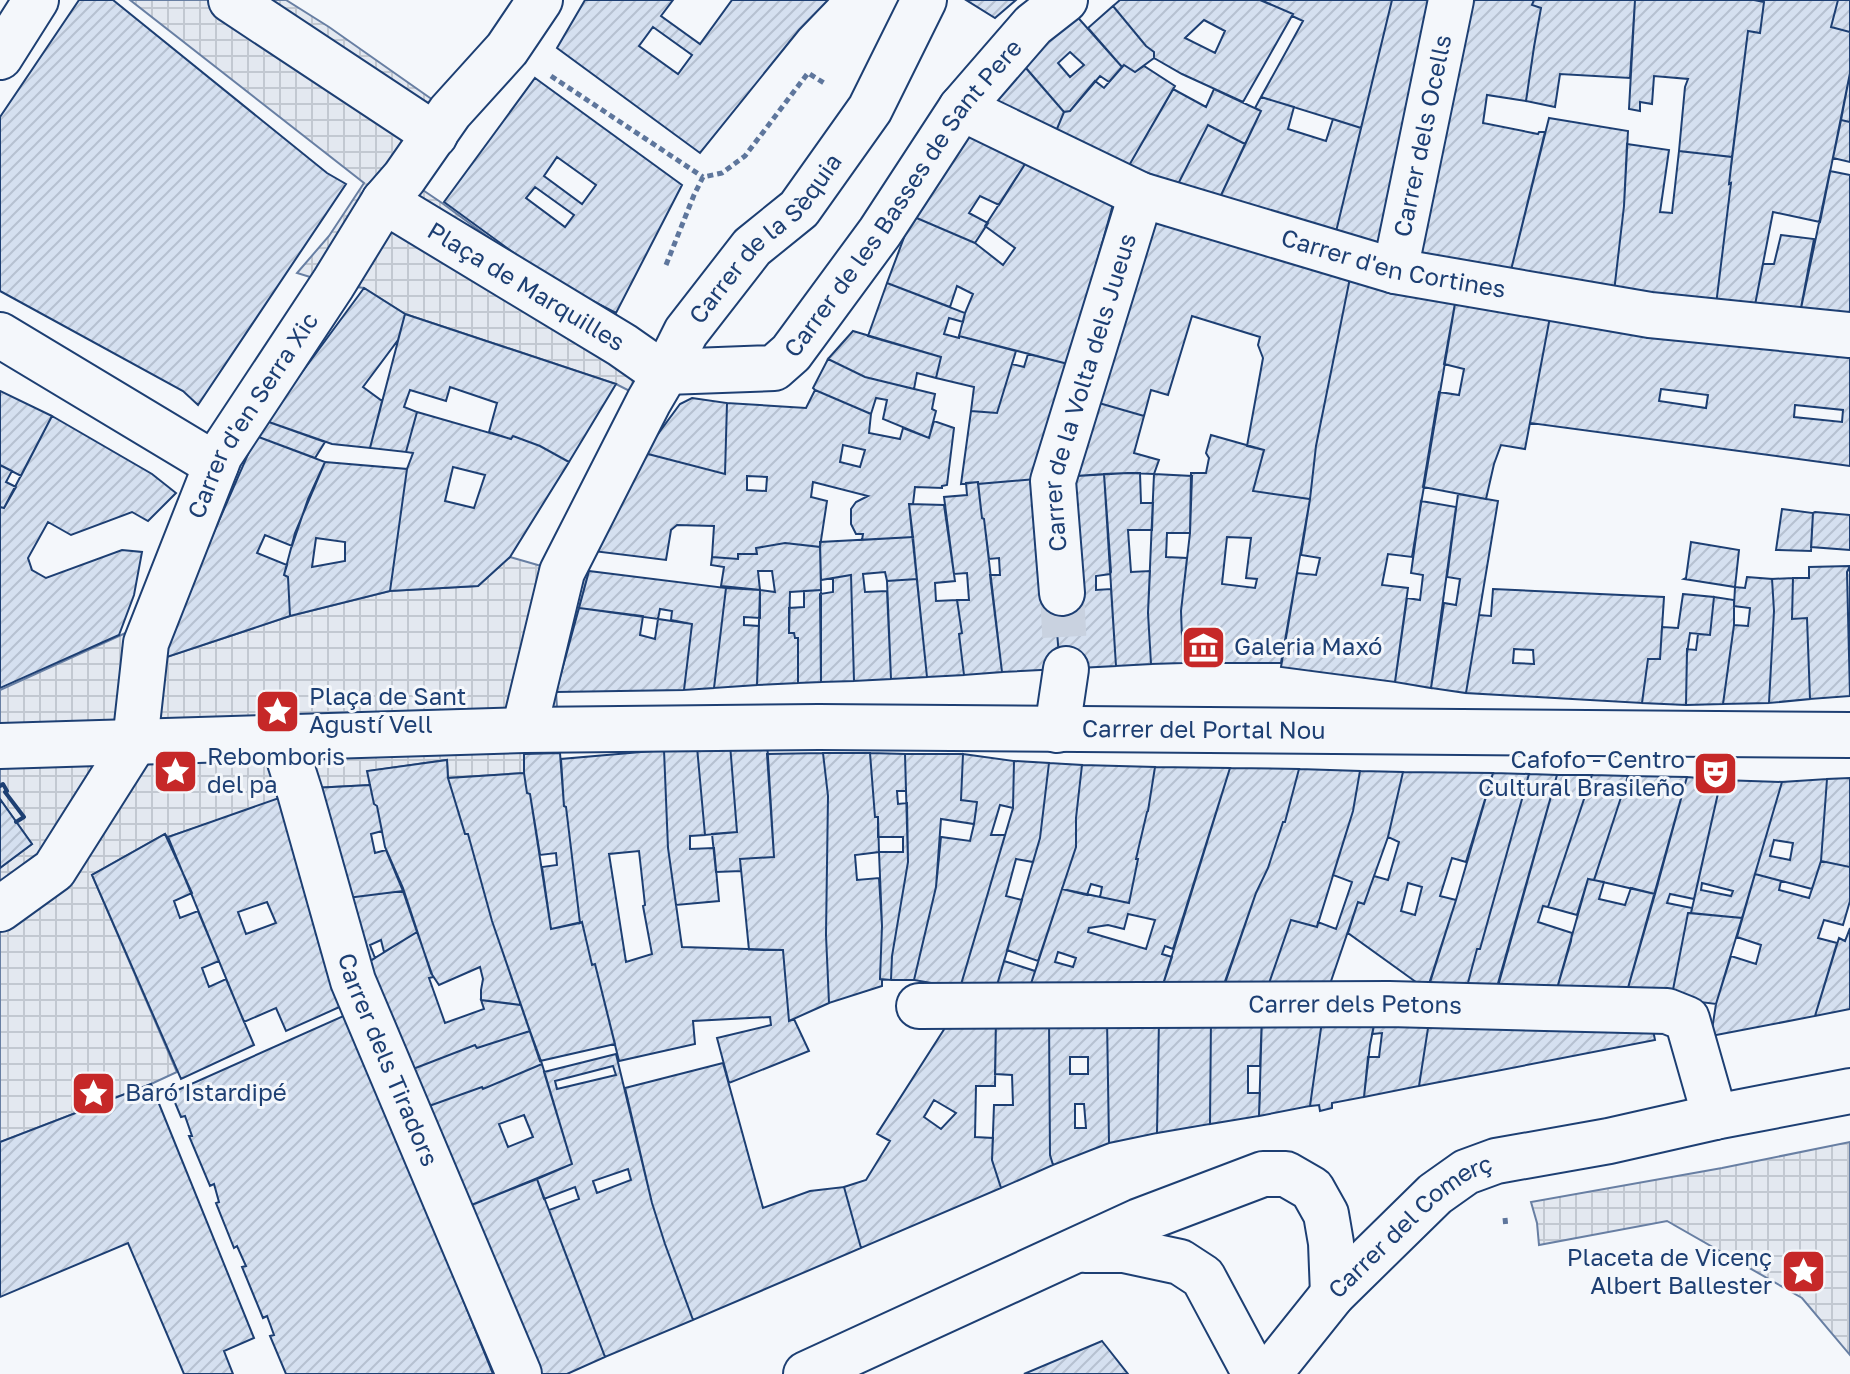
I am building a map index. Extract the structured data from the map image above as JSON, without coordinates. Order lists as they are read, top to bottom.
{
  "streets": {
    "street": [
      "Carrer dels Ocells",
      "Carrer de les Basses de Sant Pere",
      "Carrer de la Sèquia",
      "Carrer d'en Cortines",
      "Plaça de Marquilles",
      "Carrer de la Volta dels Jueus",
      "Carrer d'en Serra Xic",
      "Carrer del Portal Nou",
      "Carrer dels Petons",
      "Carrer dels Tiradors",
      "Carrer del Comerç"
    ]
  },
  "crossings": [
    ["Carrer dels Ocells", "Carrer d'en Cortines"],
    ["Carrer de les Basses de Sant Pere", "Carrer de la Sèquia"],
    ["Carrer de les Basses de Sant Pere", "Carrer d'en Cortines"],
    ["Carrer de les Basses de Sant Pere", "Plaça de Marquilles"],
    ["Carrer de la Sèquia", "Plaça de Marquilles"],
    ["Carrer d'en Cortines", "Carrer de la Volta dels Jueus"],
    ["Plaça de Marquilles", "Carrer d'en Serra Xic"],
    ["Carrer dels Petons", "Carrer del Comerç"]
  ],
  "places": {
    "museum": ["Galeria Maxó"],
    "place": [
      "Plaça de Sant Agustí Vell",
      "Rebomboris del pa",
      "Baró Istardipé",
      "Placeta de Vicenç Albert Ballester"
    ],
    "theatre": ["Cafofo - Centro Cultural Brasileño"]
  }
}
